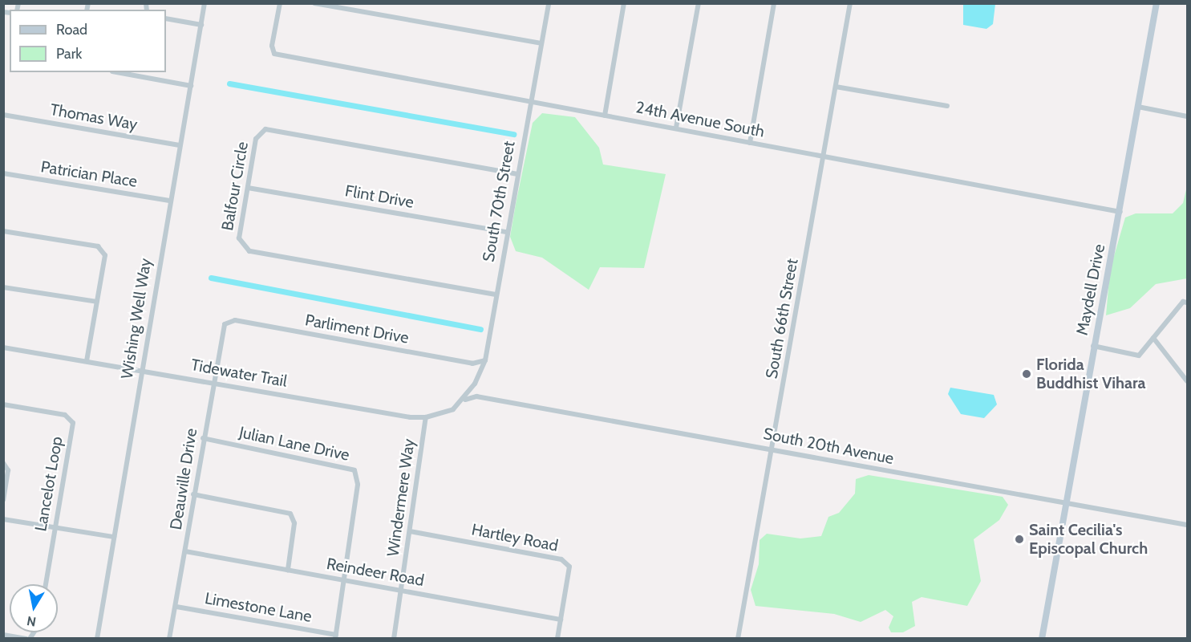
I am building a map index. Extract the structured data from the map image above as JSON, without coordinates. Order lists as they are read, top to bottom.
{
  "streets": {
    "street": [
      "Thomas Way",
      "24th Avenue South",
      "Patrician Place",
      "Balfour Circle",
      "Flint Drive",
      "South 70th Street",
      "Maydell Drive",
      "Wishing Well Way",
      "South 66th Street",
      "Parliment Drive",
      "Tidewater Trail",
      "Julian Lane Drive",
      "South 20th Avenue",
      "Deauville Drive",
      "Lancelot Loop",
      "Windermere Way",
      "Hartley Road",
      "Reindeer Road",
      "Limestone Lane"
    ]
  },
  "crossings": [
    ["Thomas Way", "Wishing Well Way"],
    ["24th Avenue South", "South 70th Street"],
    ["24th Avenue South", "Maydell Drive"],
    ["24th Avenue South", "South 66th Street"],
    ["Patrician Place", "Wishing Well Way"],
    ["Balfour Circle", "Flint Drive"],
    ["Balfour Circle", "South 70th Street"],
    ["Flint Drive", "South 70th Street"],
    ["South 70th Street", "Parliment Drive"],
    ["South 70th Street", "Tidewater Trail"],
    ["South 70th Street", "South 20th Avenue"],
    ["Maydell Drive", "South 20th Avenue"],
    ["Wishing Well Way", "Tidewater Trail"],
    ["South 66th Street", "South 20th Avenue"],
    ["Parliment Drive", "Deauville Drive"],
    ["Tidewater Trail", "South 20th Avenue"],
    ["Tidewater Trail", "Deauville Drive"],
    ["Tidewater Trail", "Windermere Way"],
    ["Julian Lane Drive", "Deauville Drive"],
    ["Julian Lane Drive", "Reindeer Road"],
    ["Julian Lane Drive", "Limestone Lane"],
    ["Deauville Drive", "Reindeer Road"],
    ["Deauville Drive", "Limestone Lane"],
    ["Windermere Way", "Hartley Road"],
    ["Windermere Way", "Reindeer Road"],
    ["Hartley Road", "Reindeer Road"]
  ],
  "places": ["Florida Buddhist Vihara", "Saint Cecilia's Episcopal Church"],
  "legend": ["Road", "Park"],
  "north": "bottom"
}
